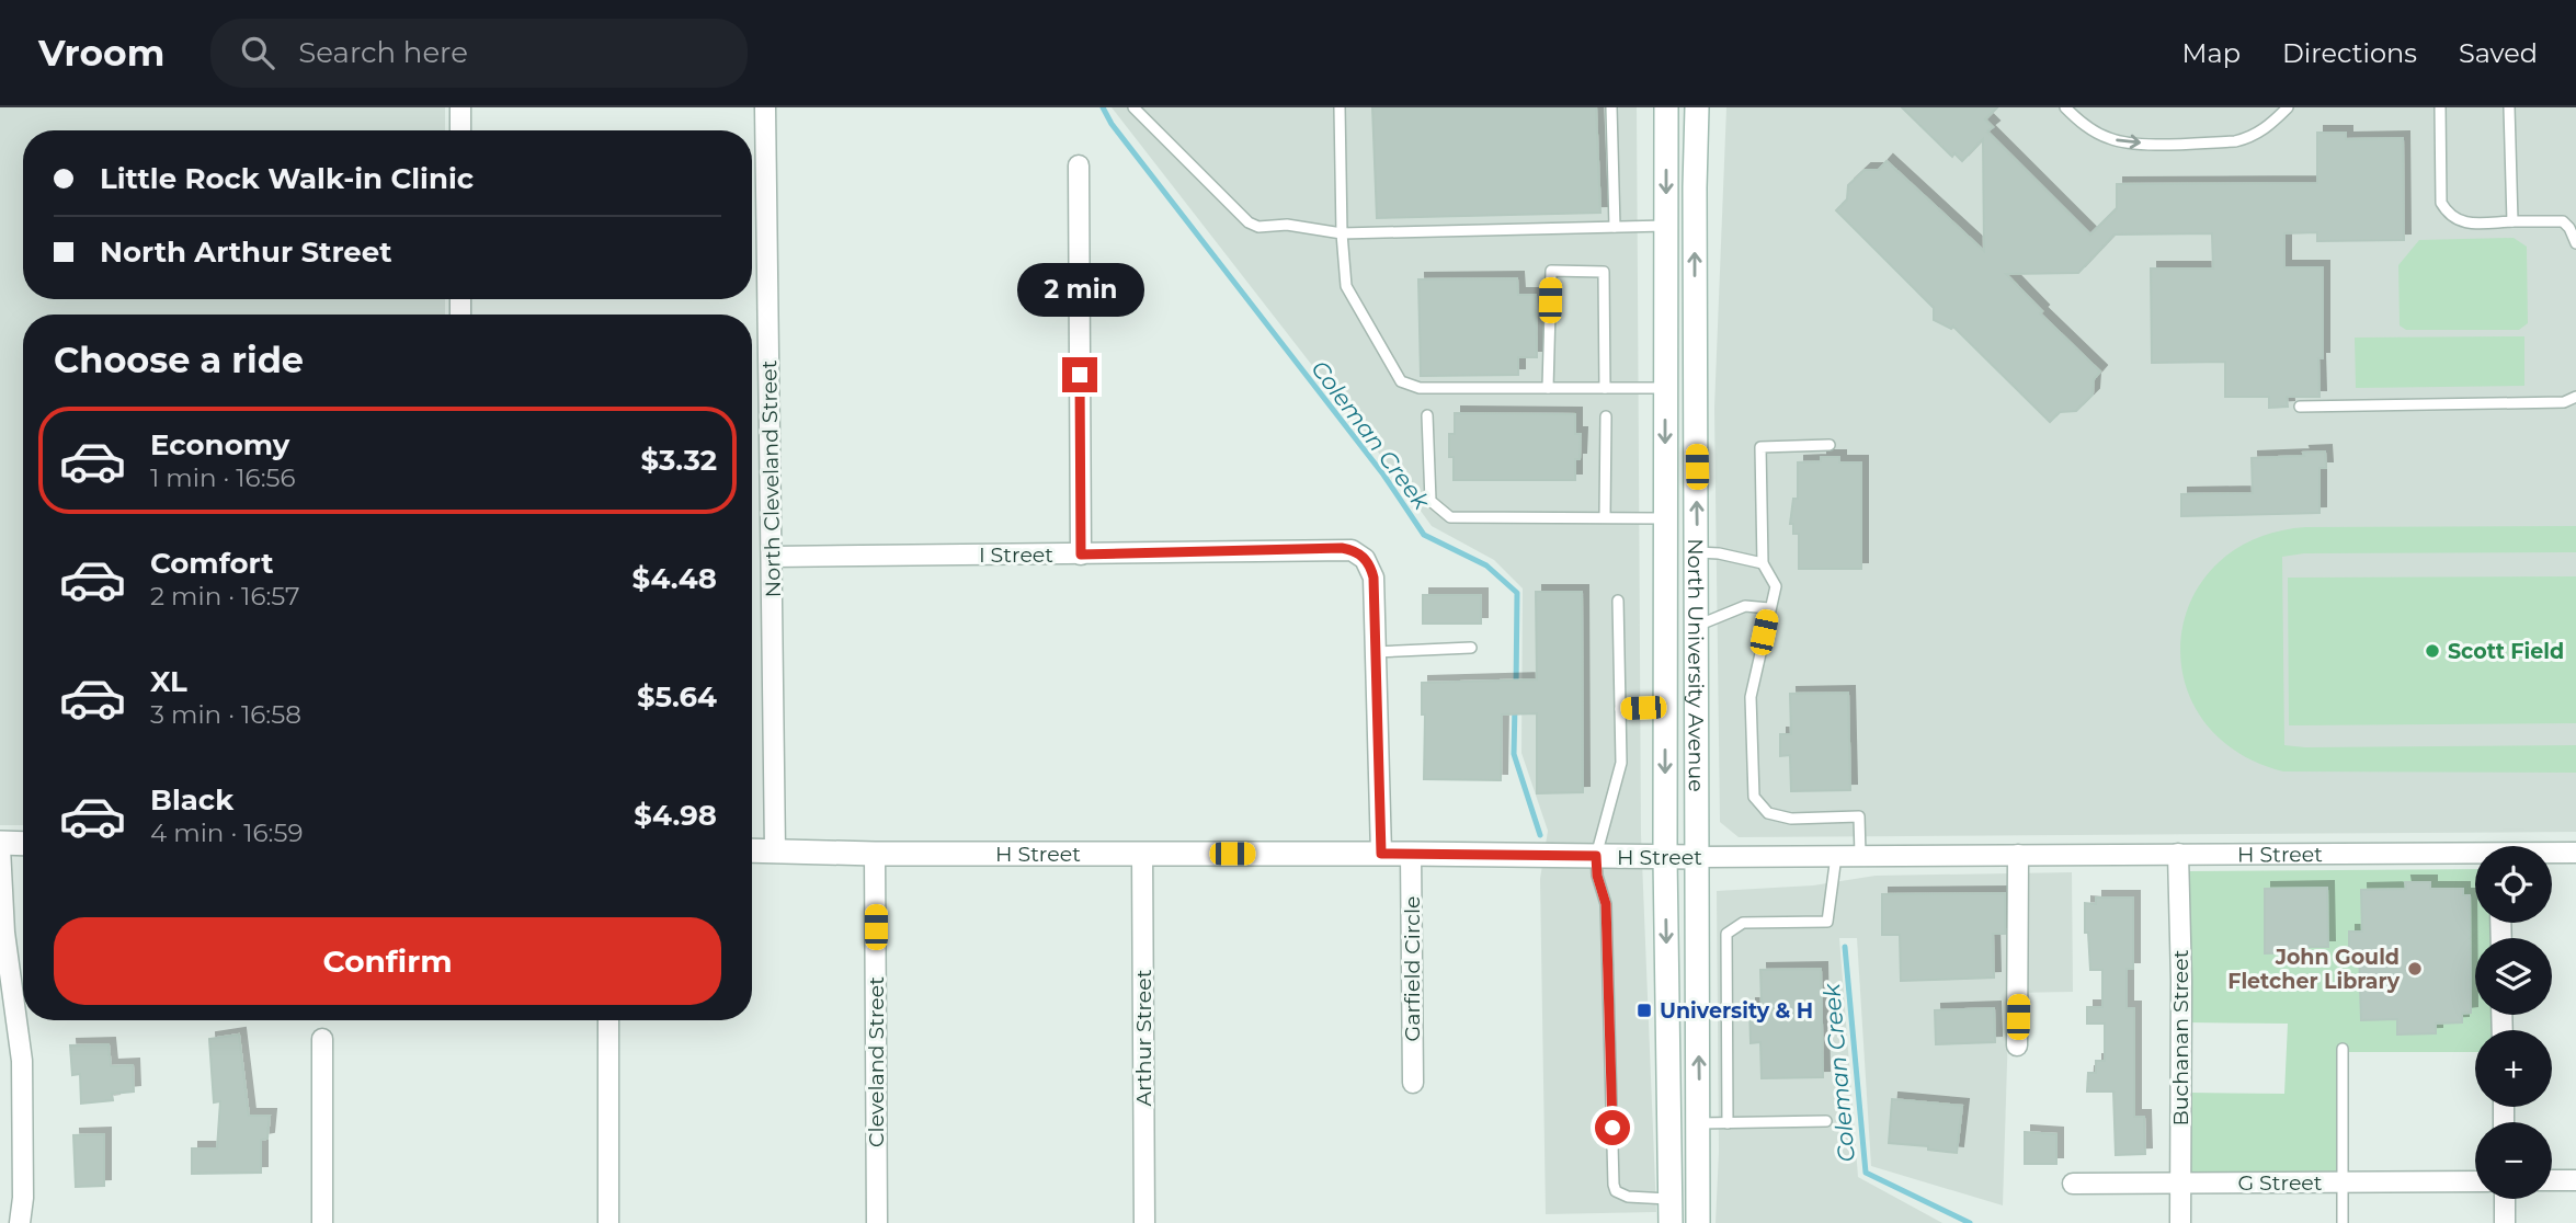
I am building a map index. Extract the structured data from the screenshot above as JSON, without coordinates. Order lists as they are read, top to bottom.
{
  "streets": {
    "main road": ["North University Avenue", "H Street"],
    "street": [
      "North Cleveland Street",
      "I Street",
      "Garfield Circle",
      "Arthur Street",
      "Buchanan Street",
      "Cleveland Street",
      "G Street"
    ]
  },
  "crossings": [
    ["North Cleveland Street", "I Street"],
    ["North Cleveland Street", "H Street"],
    ["North University Avenue", "H Street"],
    ["H Street", "Garfield Circle"],
    ["H Street", "Arthur Street"],
    ["H Street", "Buchanan Street"],
    ["H Street", "Cleveland Street"],
    ["Buchanan Street", "G Street"]
  ],
  "water": ["Coleman Creek"],
  "places": {
    "other": ["Scott Field", "John Gould Fletcher Library"],
    "transit": ["University & H"]
  },
  "page": {
    "header": "Vroom",
    "search": "Search here",
    "nav": ["Map", "Directions", "Saved"],
    "banner": ["Little Rock Walk-in Clinic", "North Arthur Street"],
    "bubble": "2 min",
    "heading": "Choose a ride",
    "list": [
      {
        "name": "Economy",
        "note": "1 min · 16:56",
        "value": "$3.32"
      },
      {
        "name": "Comfort",
        "note": "2 min · 16:57",
        "value": "$4.48"
      },
      {
        "name": "XL",
        "note": "3 min · 16:58",
        "value": "$5.64"
      },
      {
        "name": "Black",
        "note": "4 min · 16:59",
        "value": "$4.98"
      }
    ],
    "map_buttons": ["+", "−"],
    "buttons": "Confirm"
  }
}
